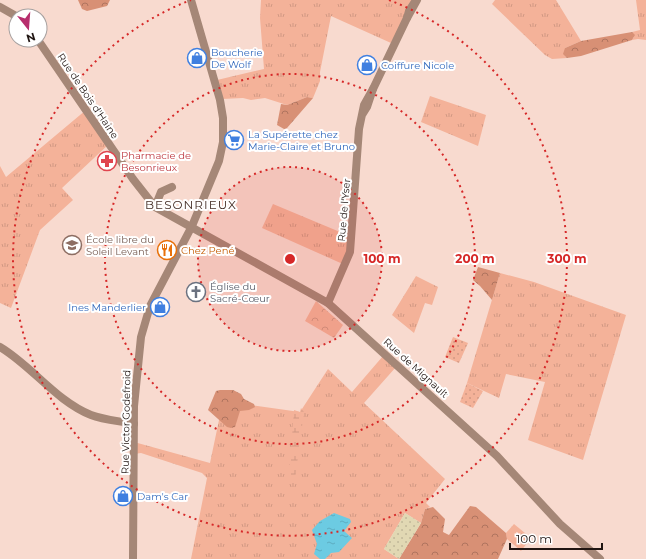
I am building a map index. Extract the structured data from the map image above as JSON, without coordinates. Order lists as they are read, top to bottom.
{
  "streets": {
    "street": [
      "Rue de Bois d'Haine",
      "Rue de l'Yser",
      "Rue de Mignault",
      "Rue Victor Godefroid"
    ]
  },
  "crossings": [
    ["Rue de Bois d'Haine", "Rue de Mignault"],
    ["Rue de Bois d'Haine", "Rue Victor Godefroid"],
    ["Rue de l'Yser", "Rue de Mignault"],
    ["Rue de Mignault", "Rue Victor Godefroid"]
  ],
  "districts": ["BESONRIEUX"],
  "places": {
    "shop": [
      "Boucherie De Wolf",
      "Coiffure Nicole",
      "Ines Manderlier",
      "Dam's Car"
    ],
    "supermarket": ["La Supérette chez Marie-Claire et Bruno"],
    "pharmacy": ["Pharmacie de Besonrieux"],
    "school or university": ["École libre du Soleil Levant"],
    "restaurant": ["Chez Pené"],
    "church": ["Église du Sacré-Cœur"]
  },
  "scale_bar": "100 m",
  "north": "bottom",
  "rings": ["100 m", "200 m", "300 m"]
}
